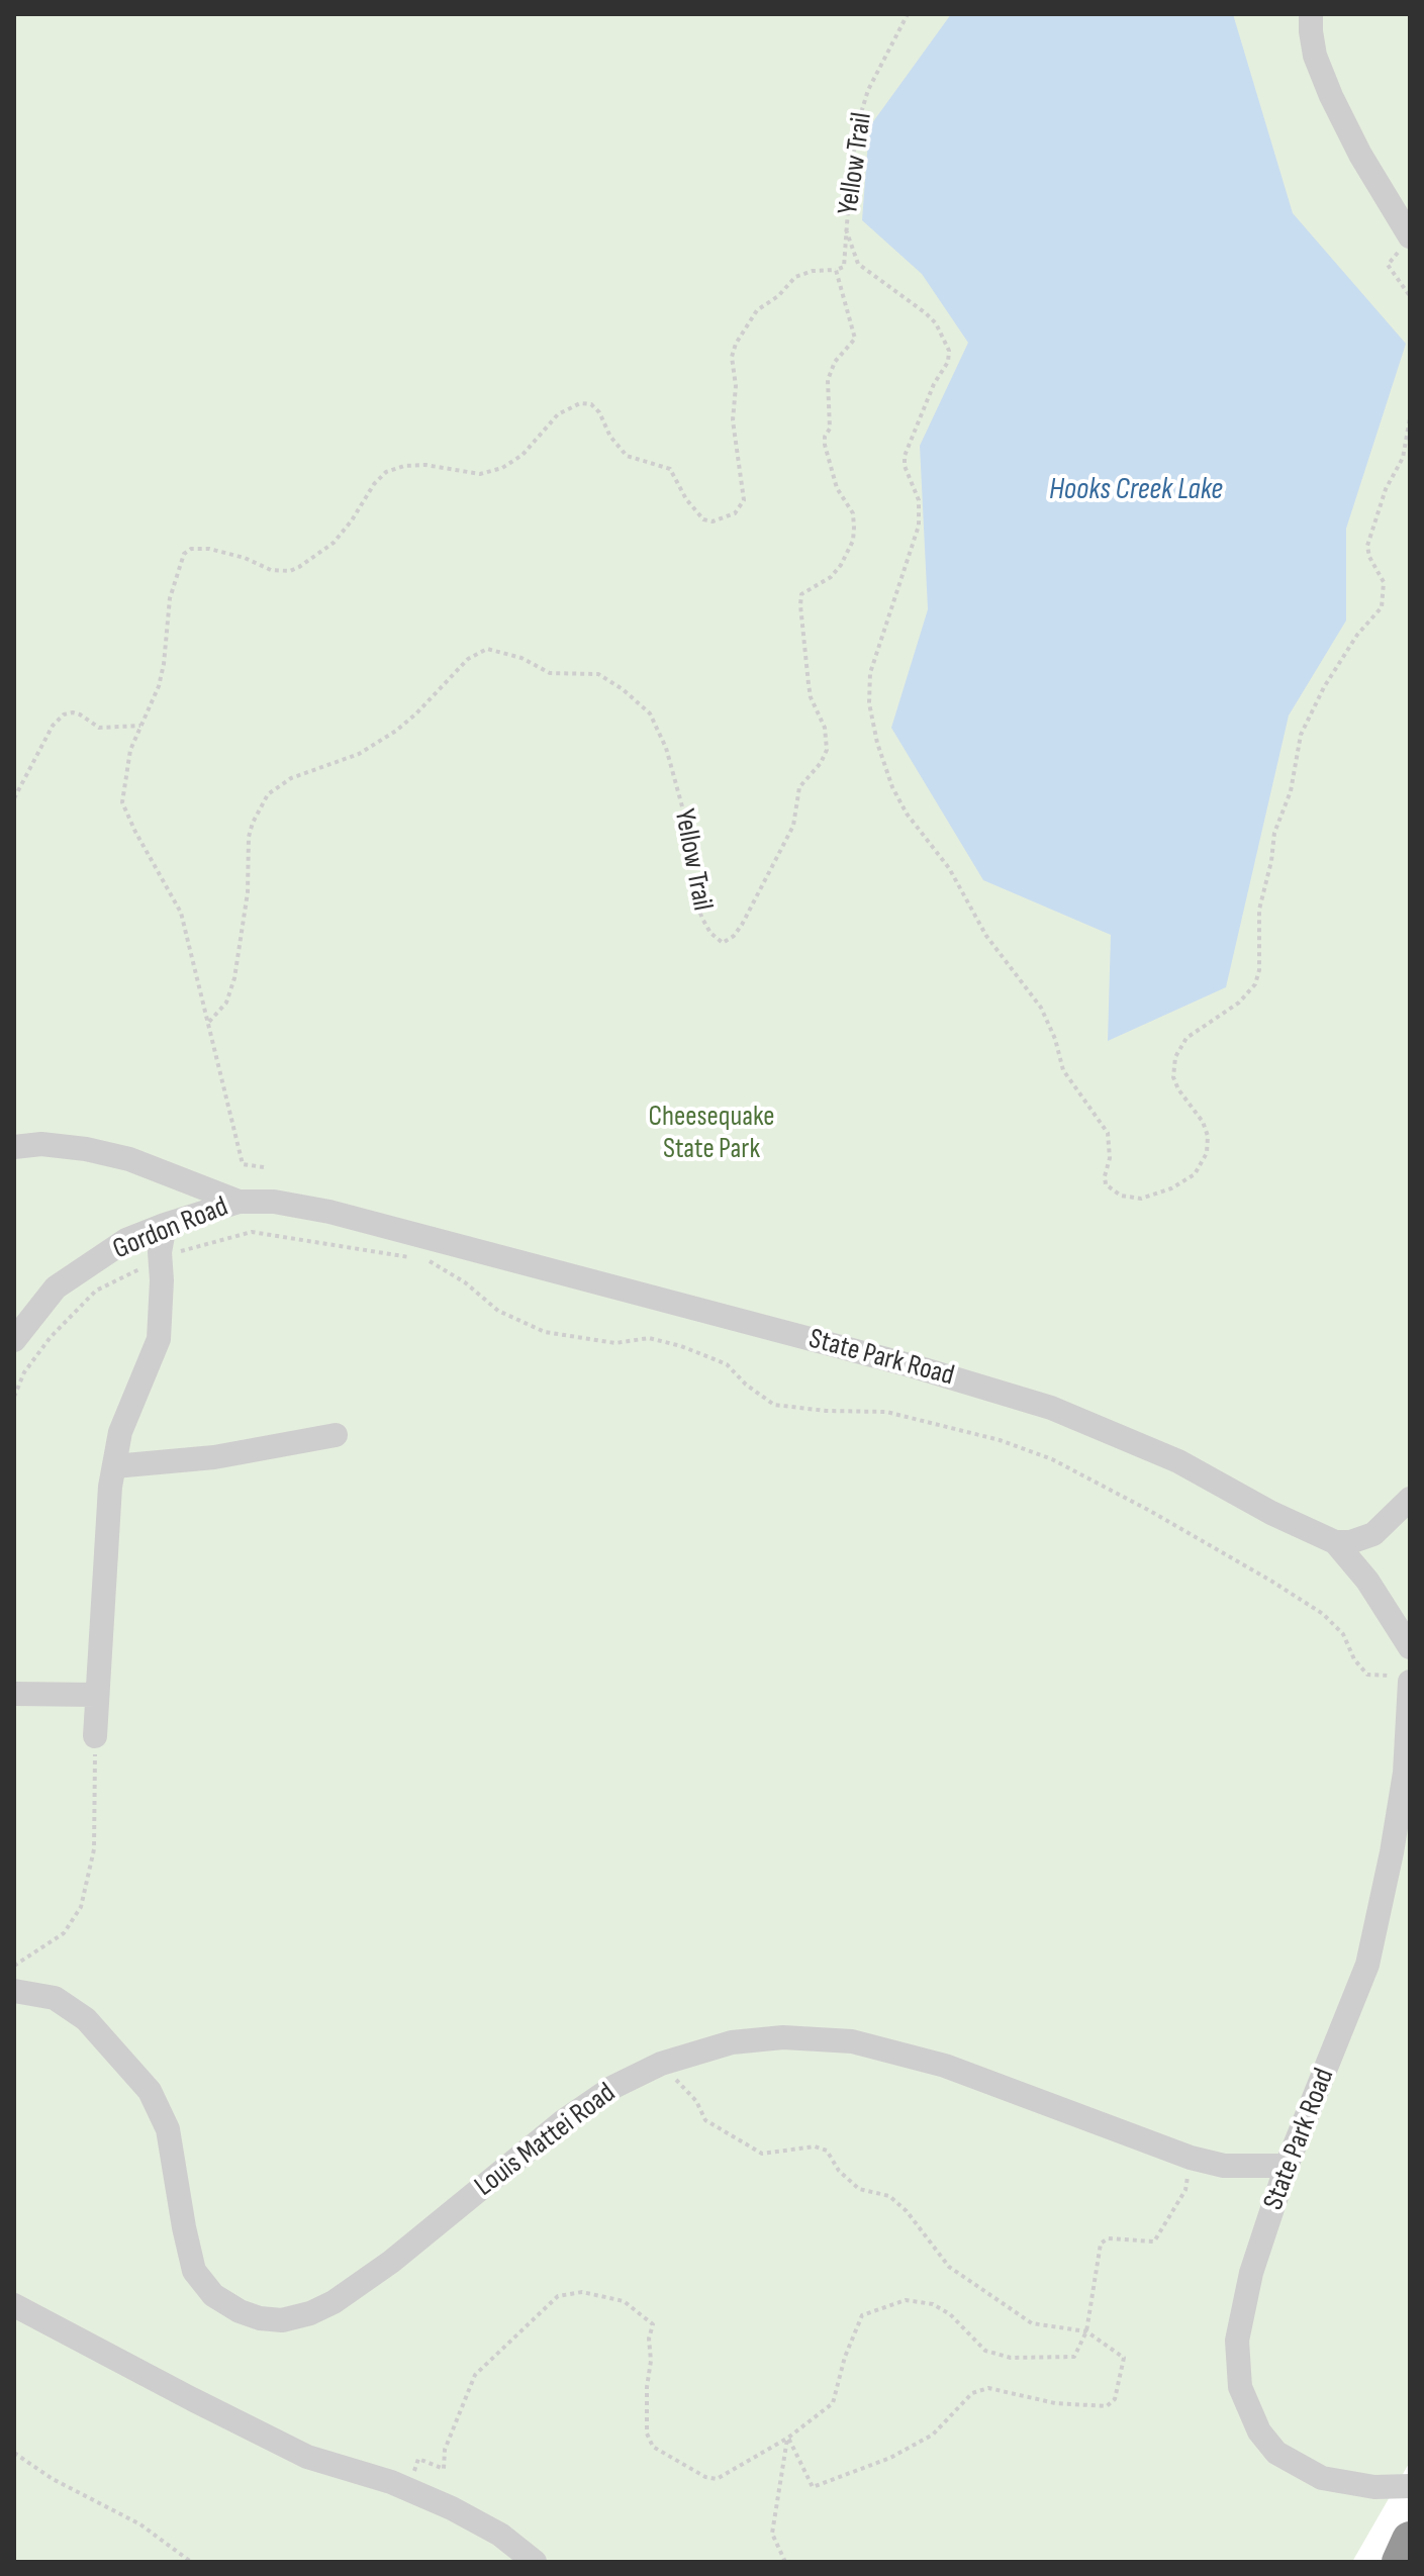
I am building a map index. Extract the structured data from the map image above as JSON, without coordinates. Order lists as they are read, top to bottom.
{
  "streets": {
    "street": ["Gordon Road", "State Park Road", "Louis Mattei Road"],
    "path": ["Yellow Trail"]
  },
  "crossings": [
    ["Gordon Road", "State Park Road"],
    ["State Park Road", "Louis Mattei Road"]
  ],
  "water": ["Hooks Creek Lake"],
  "parks": ["Cheesequake State Park"]
}
